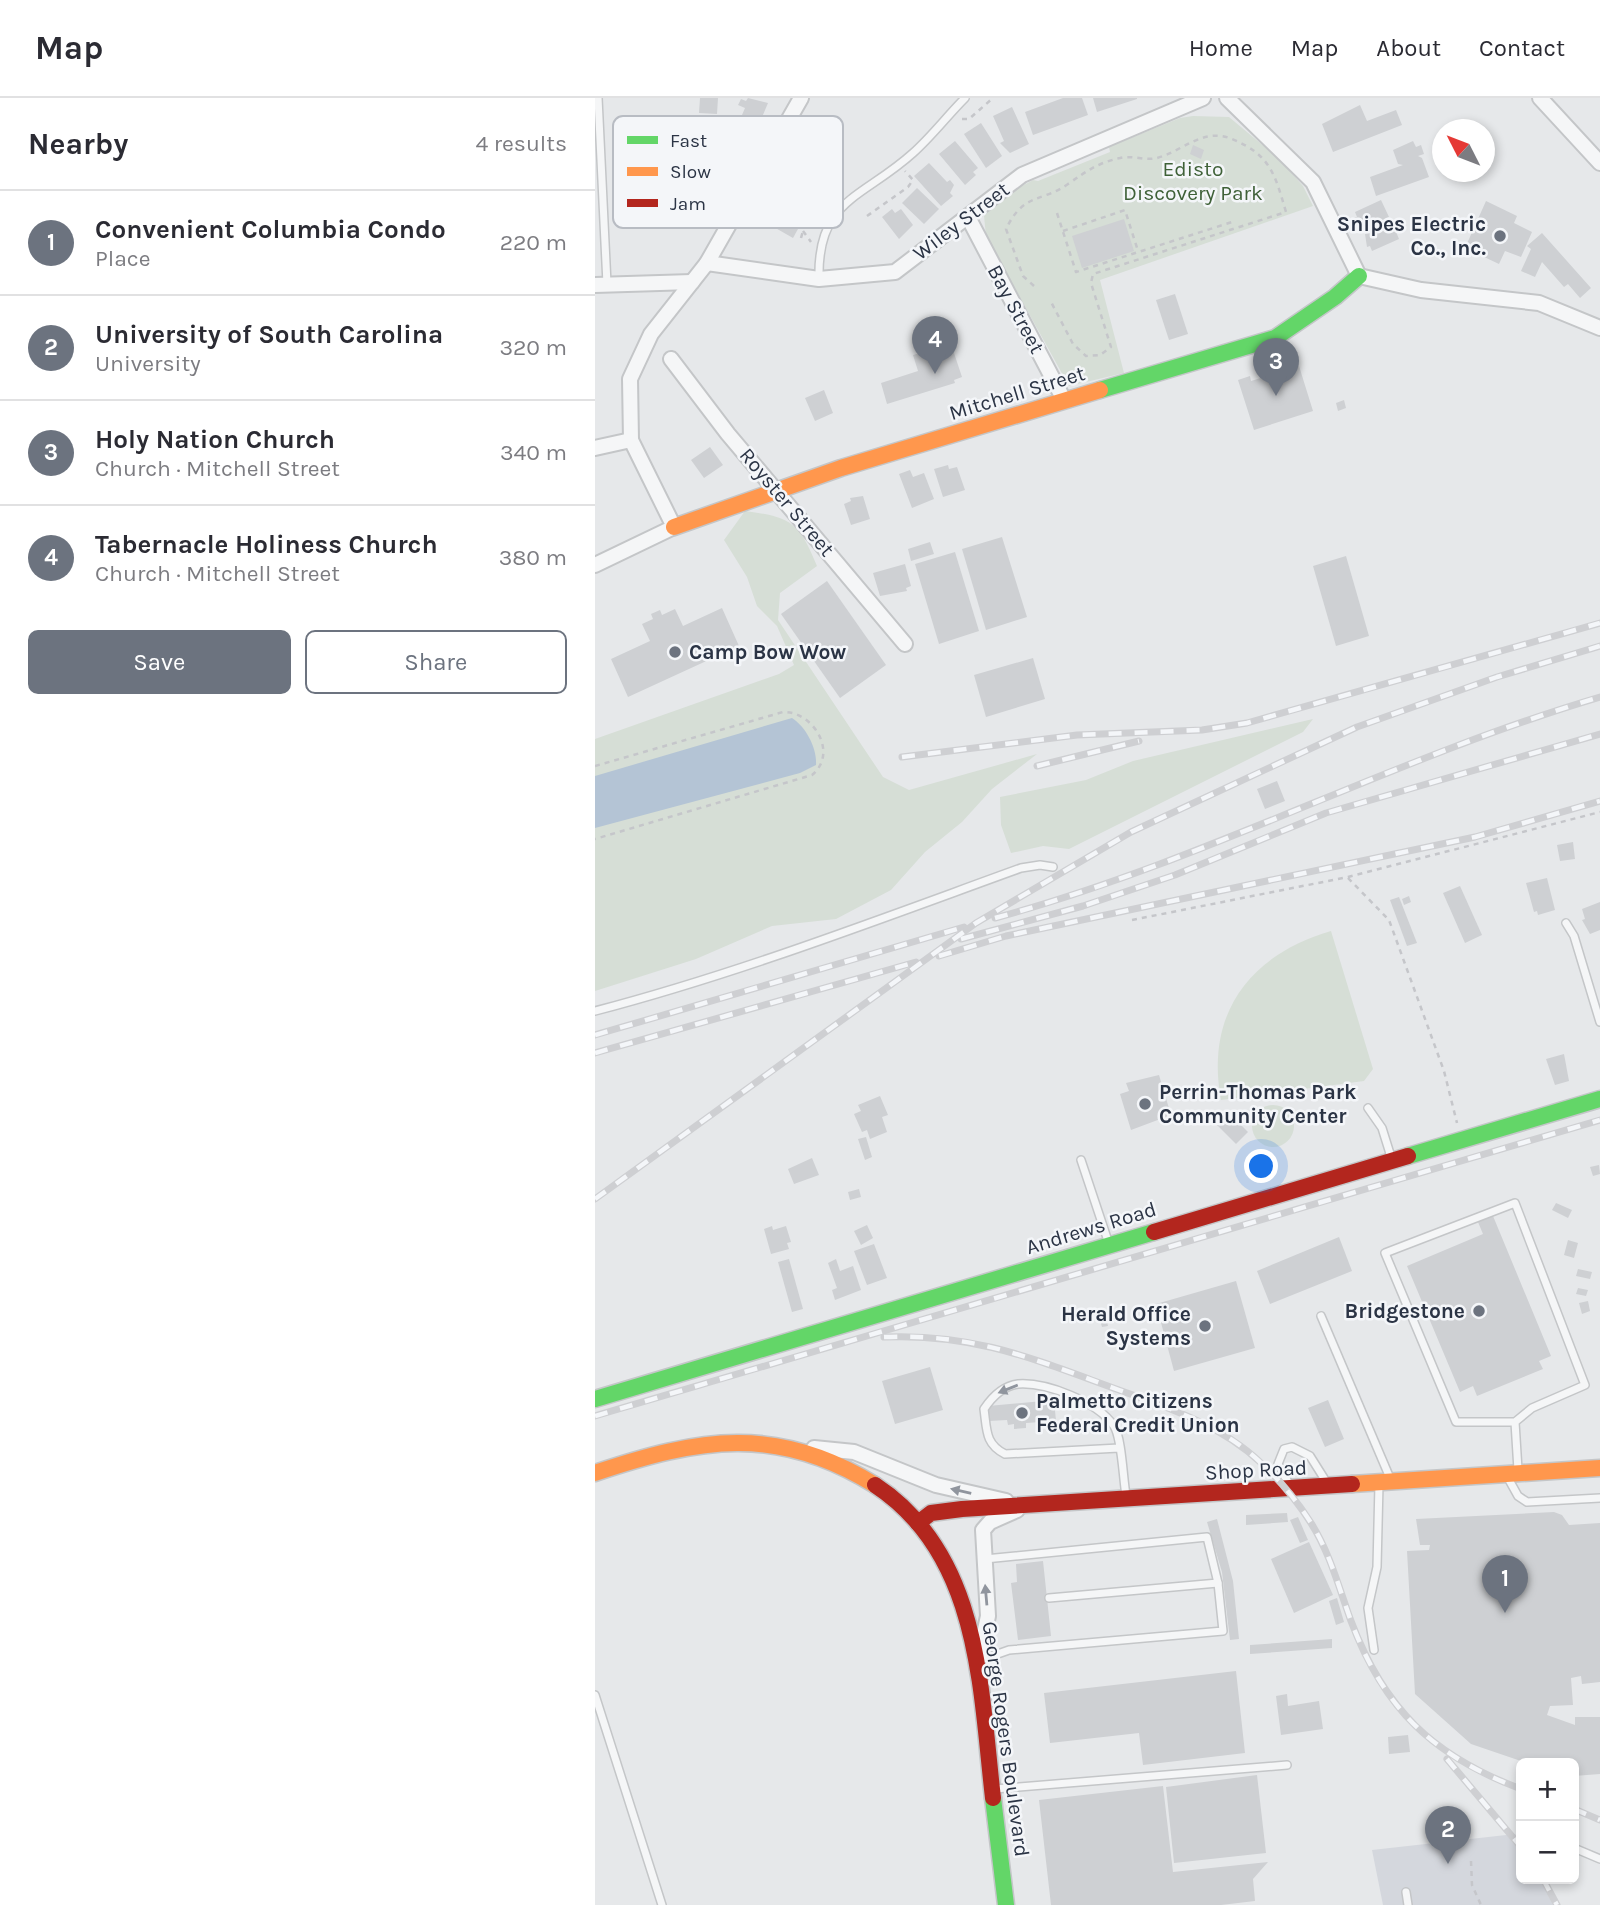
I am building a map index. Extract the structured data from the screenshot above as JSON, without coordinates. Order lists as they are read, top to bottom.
{
  "streets": {
    "street": [
      "Wiley Street",
      "Bay Street",
      "Mitchell Street",
      "Royster Street",
      "Andrews Road",
      "Shop Road",
      "George Rogers Boulevard"
    ]
  },
  "crossings": [
    ["Wiley Street", "Bay Street"],
    ["Bay Street", "Mitchell Street"],
    ["Mitchell Street", "Royster Street"],
    ["Shop Road", "George Rogers Boulevard"]
  ],
  "parks": ["Edisto Discovery Park"],
  "places": [
    "Snipes Electric Co., Inc.",
    "Camp Bow Wow",
    "Perrin-Thomas Park Community Center",
    "Bridgestone",
    "Herald Office Systems",
    "Palmetto Citizens Federal Credit Union"
  ],
  "legend": ["Fast", "Slow", "Jam"],
  "north": "top left",
  "page": {
    "header": "Map",
    "nav": [
      "Home",
      "Map",
      "About",
      "Contact"
    ],
    "heading": ["Nearby", "4 results"],
    "list": [
      {
        "mark": "1",
        "name": "Convenient Columbia Condo",
        "note": "Place",
        "value": "220 m"
      },
      {
        "mark": "2",
        "name": "University of South Carolina",
        "note": "University",
        "value": "320 m"
      },
      {
        "mark": "3",
        "name": "Holy Nation Church",
        "note": "Church · Mitchell Street",
        "value": "340 m"
      },
      {
        "mark": "4",
        "name": "Tabernacle Holiness Church",
        "note": "Church · Mitchell Street",
        "value": "380 m"
      }
    ],
    "pins": [
      "4",
      "3",
      "1",
      "2"
    ],
    "buttons": ["Save", "Share"],
    "map_buttons": ["+", "−"]
  }
}
